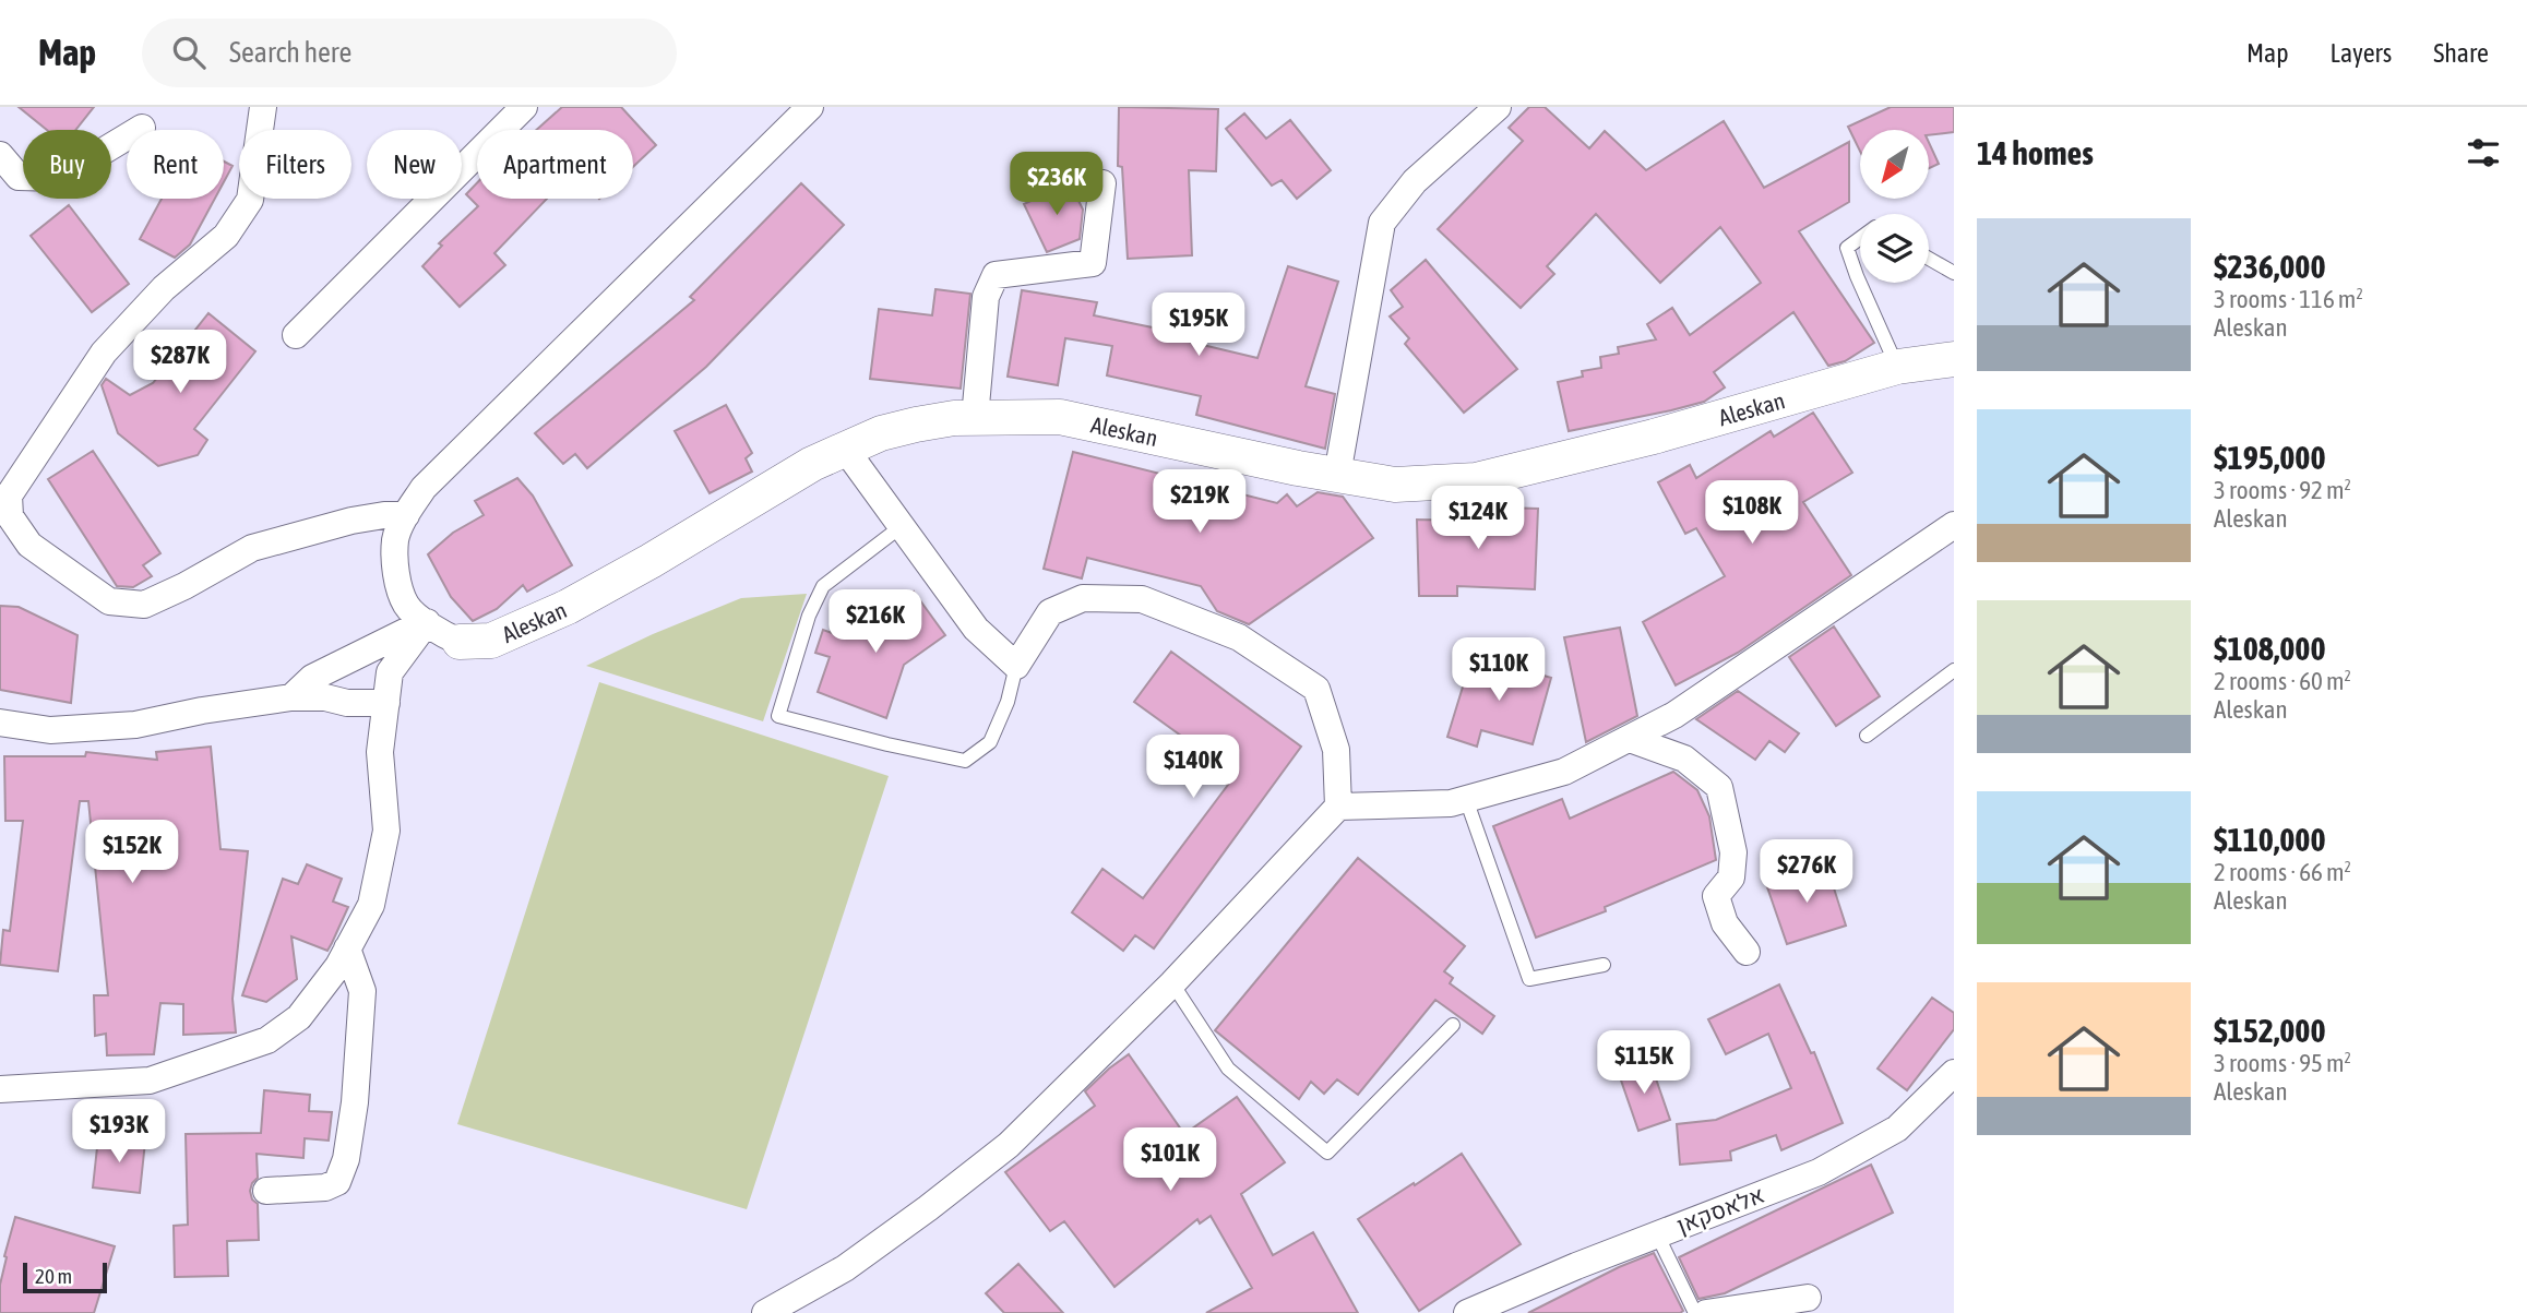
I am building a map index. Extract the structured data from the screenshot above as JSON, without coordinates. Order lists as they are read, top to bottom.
{
  "streets": {
    "street": ["Aleskan", "אלאסקאן"]
  },
  "scale_bar": "20 m",
  "north": "bottom left",
  "page": {
    "header": "Map",
    "search": "Search here",
    "nav": ["Map", "Layers", "Share"],
    "heading": "14 homes",
    "chip": [
      "Buy",
      "Rent",
      "Filters",
      "New",
      "Apartment"
    ],
    "price": [
      "$236K",
      "$195K",
      "$287K",
      "$219K",
      "$108K",
      "$124K",
      "$216K",
      "$110K",
      "$140K",
      "$152K",
      "$276K",
      "$115K",
      "$193K",
      "$101K"
    ],
    "list": [
      {
        "name": "$236,000",
        "note": "3 rooms · 116 m² · Aleskan"
      },
      {
        "name": "$195,000",
        "note": "3 rooms · 92 m² · Aleskan"
      },
      {
        "name": "$108,000",
        "note": "2 rooms · 60 m² · Aleskan"
      },
      {
        "name": "$110,000",
        "note": "2 rooms · 66 m² · Aleskan"
      },
      {
        "name": "$152,000",
        "note": "3 rooms · 95 m² · Aleskan"
      }
    ],
    "scale": "20 m"
  }
}
